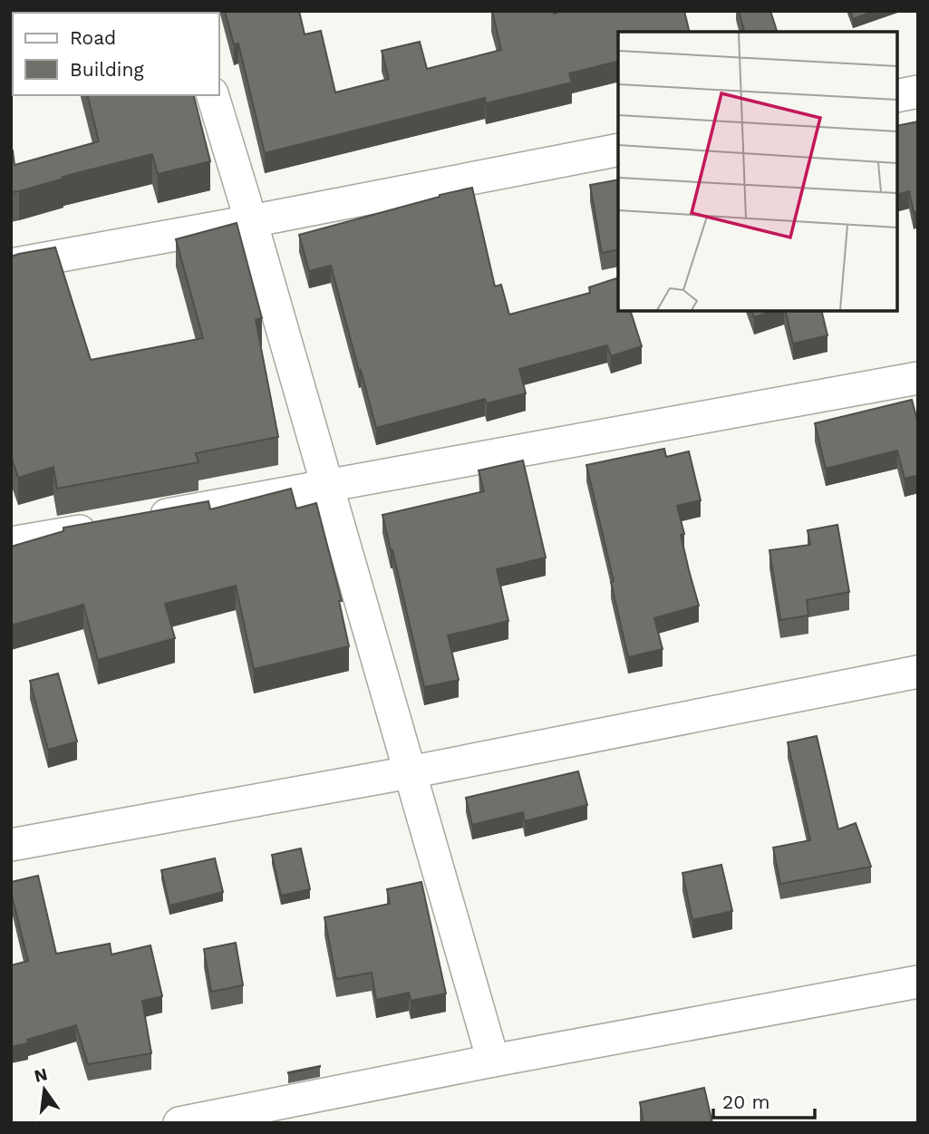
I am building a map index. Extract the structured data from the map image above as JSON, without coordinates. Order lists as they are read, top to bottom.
{
  "legend": ["Road", "Building"],
  "scale_bar": "20 m",
  "north": "top"
}
